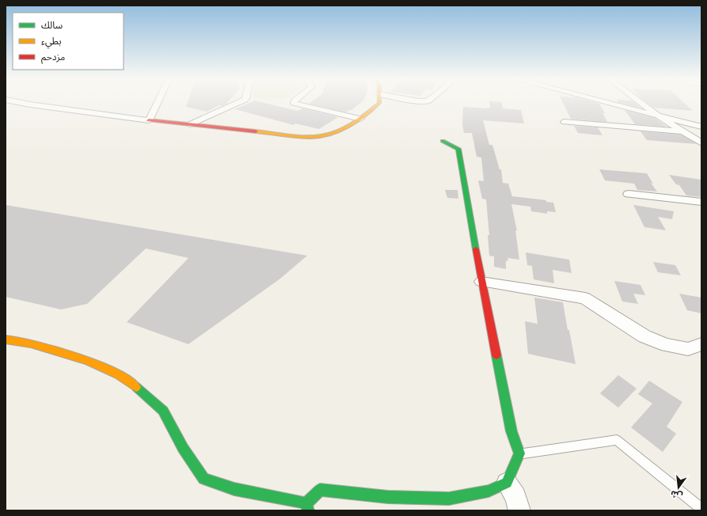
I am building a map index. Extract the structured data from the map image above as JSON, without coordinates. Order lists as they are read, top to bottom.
{
  "legend": ["سالك", "بطيء", "مزدحم"],
  "north": "bottom"
}
